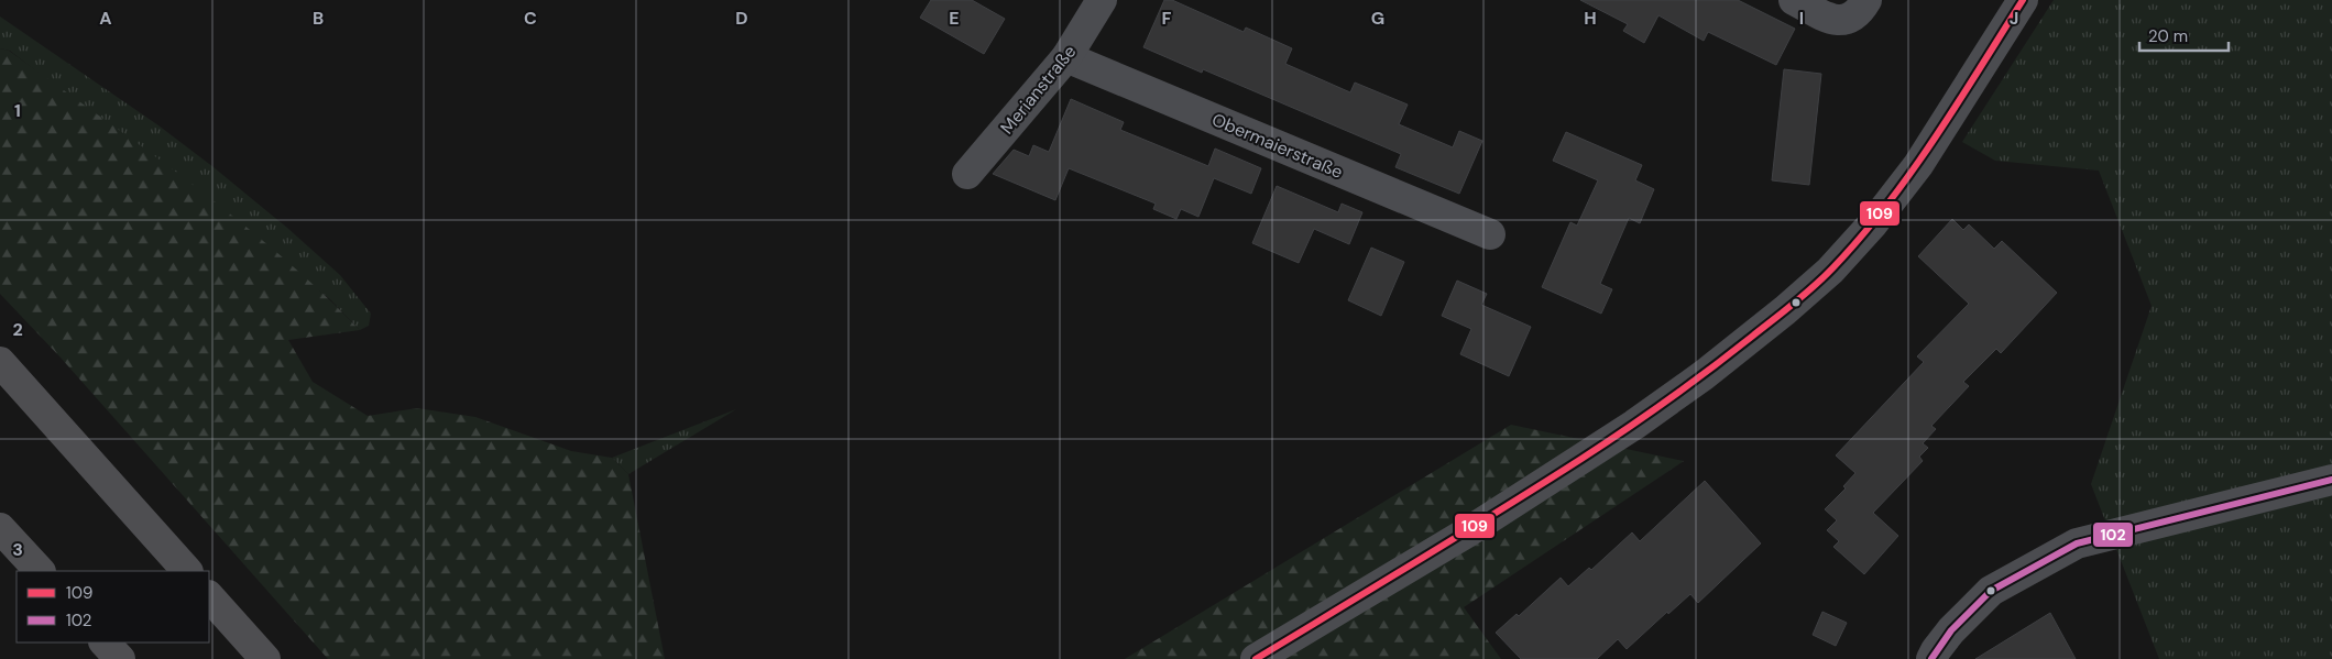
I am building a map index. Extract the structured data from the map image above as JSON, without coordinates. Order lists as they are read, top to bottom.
{
  "streets": {
    "street": ["Merianstraße", "Obermaierstraße"]
  },
  "crossings": [
    ["Merianstraße", "Obermaierstraße"]
  ],
  "lines": ["transit line 109", "transit line 102"],
  "legend": ["109", "102"],
  "scale_bar": "20 m",
  "grid": {
    "columns": [
      "A",
      "B",
      "C",
      "D",
      "E",
      "F",
      "G",
      "H",
      "I",
      "J"
    ],
    "rows": ["1", "2", "3"]
  }
}
